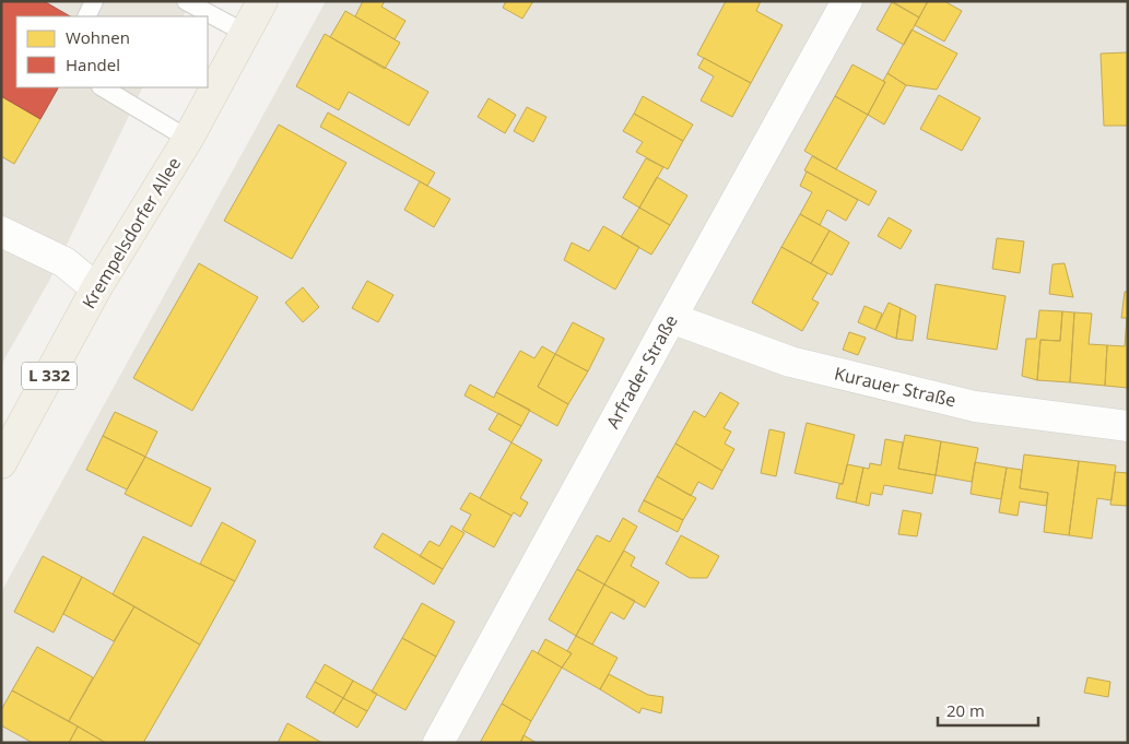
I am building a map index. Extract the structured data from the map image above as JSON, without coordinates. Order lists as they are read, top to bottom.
{
  "streets": {
    "main road": ["Krempelsdorfer Allee", "L 332"],
    "street": ["Arfrader Straße", "Kurauer Straße"]
  },
  "crossings": [
    ["Arfrader Straße", "Kurauer Straße"]
  ],
  "legend": ["Wohnen", "Handel"],
  "scale_bar": "20 m"
}
